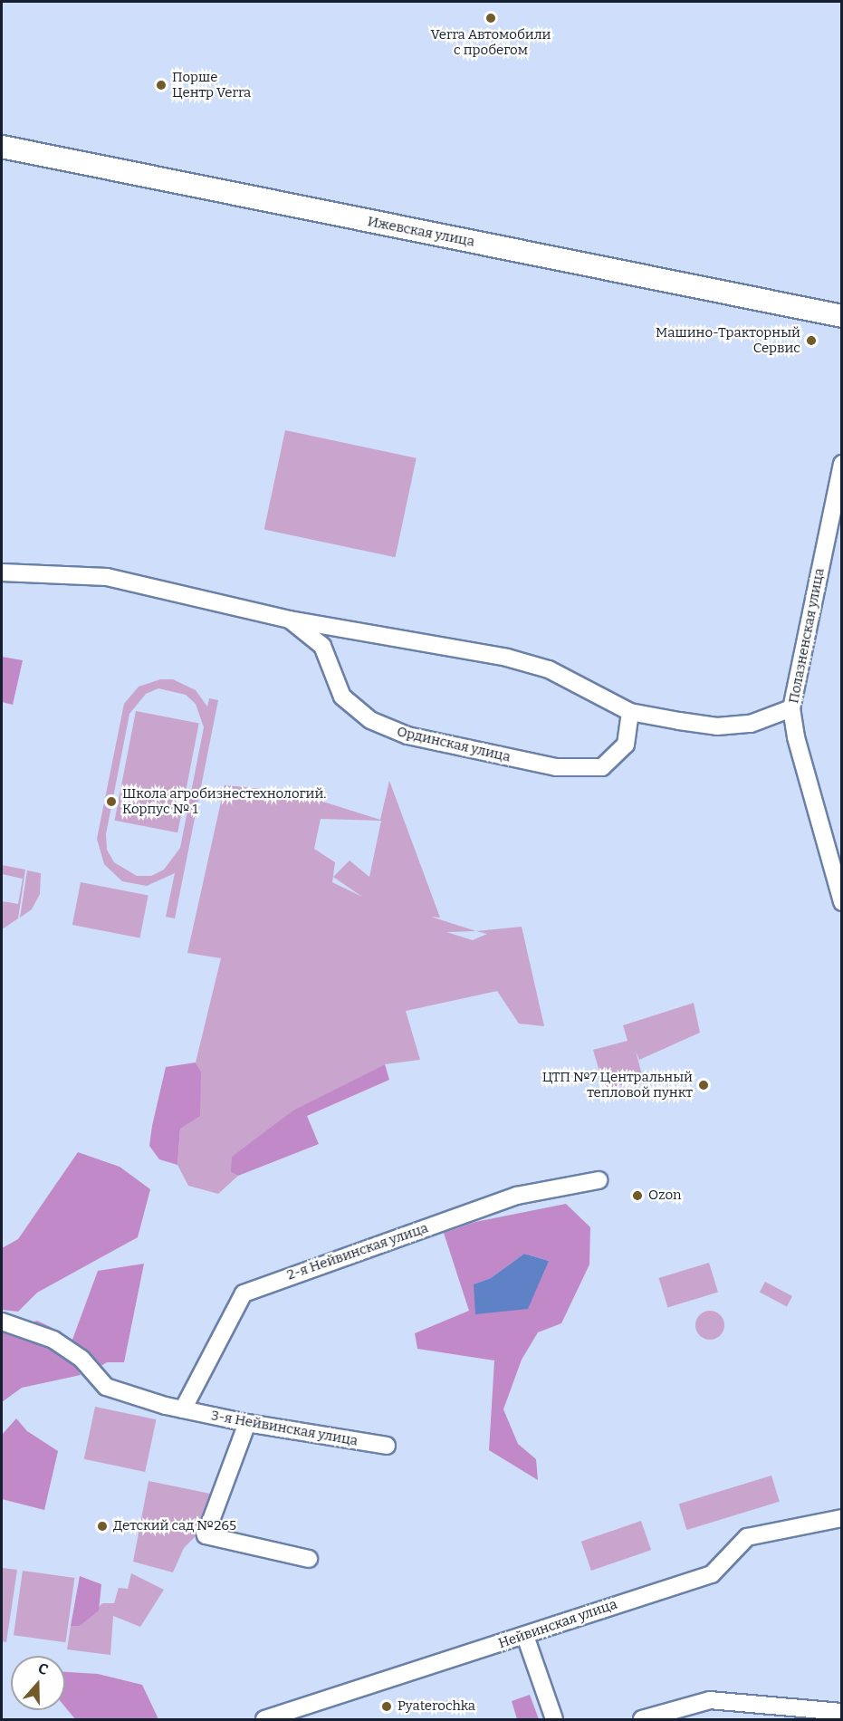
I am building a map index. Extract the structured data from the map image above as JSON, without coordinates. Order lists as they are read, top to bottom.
{
  "streets": {
    "street": [
      "Ижевская улица",
      "Полазненская улица",
      "Ординская улица",
      "2-я Нейвинская улица",
      "3-я Нейвинская улица",
      "Нейвинская улица"
    ]
  },
  "crossings": [
    ["2-я Нейвинская улица", "3-я Нейвинская улица"]
  ],
  "places": [
    "Verra Автомобили с пробегом",
    "Порше Центр Verra",
    "Машино-Тракторный Сервис",
    "Школа агробизнестехнологий. Корпус № 1",
    "ЦТП №7 Центральный тепловой пункт",
    "Ozon",
    "Детский сад №265",
    "Pyaterochka"
  ],
  "north": "top"
}
